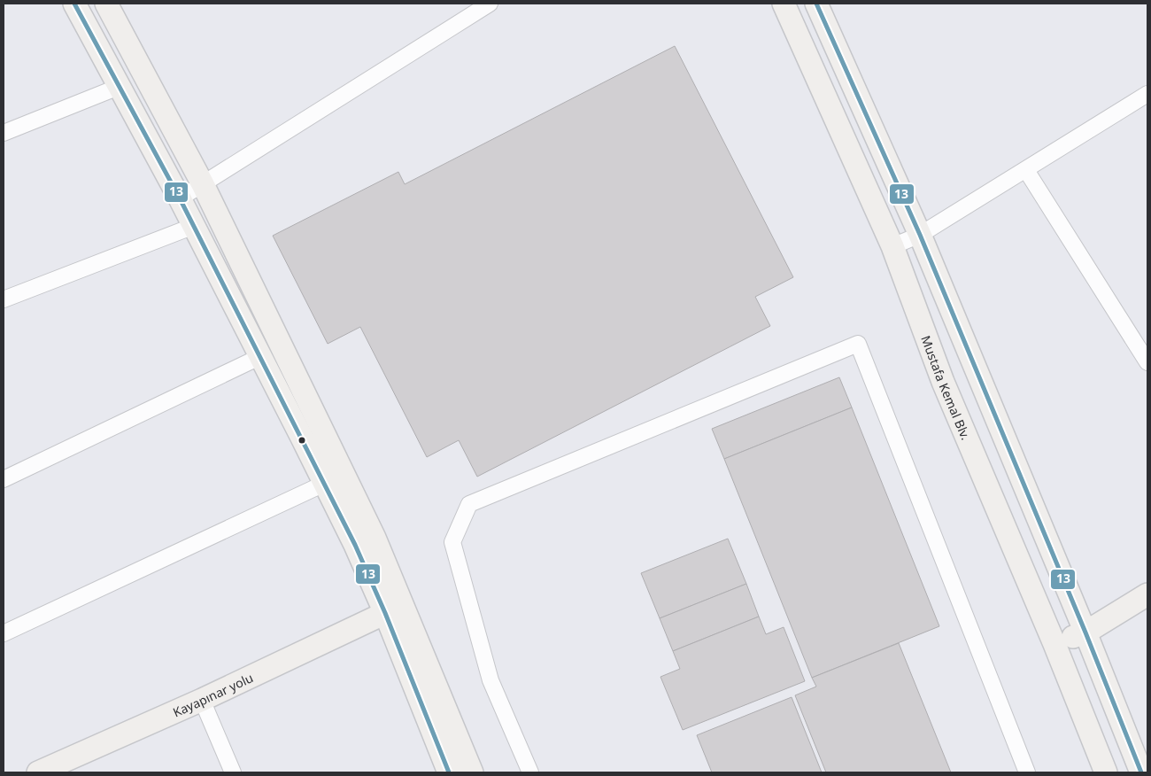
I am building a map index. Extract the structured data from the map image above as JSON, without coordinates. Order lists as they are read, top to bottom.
{
  "streets": {
    "street": ["Mustafa Kemal Blv.", "Kayapınar yolu"]
  },
  "lines": ["transit line 13"]
}
